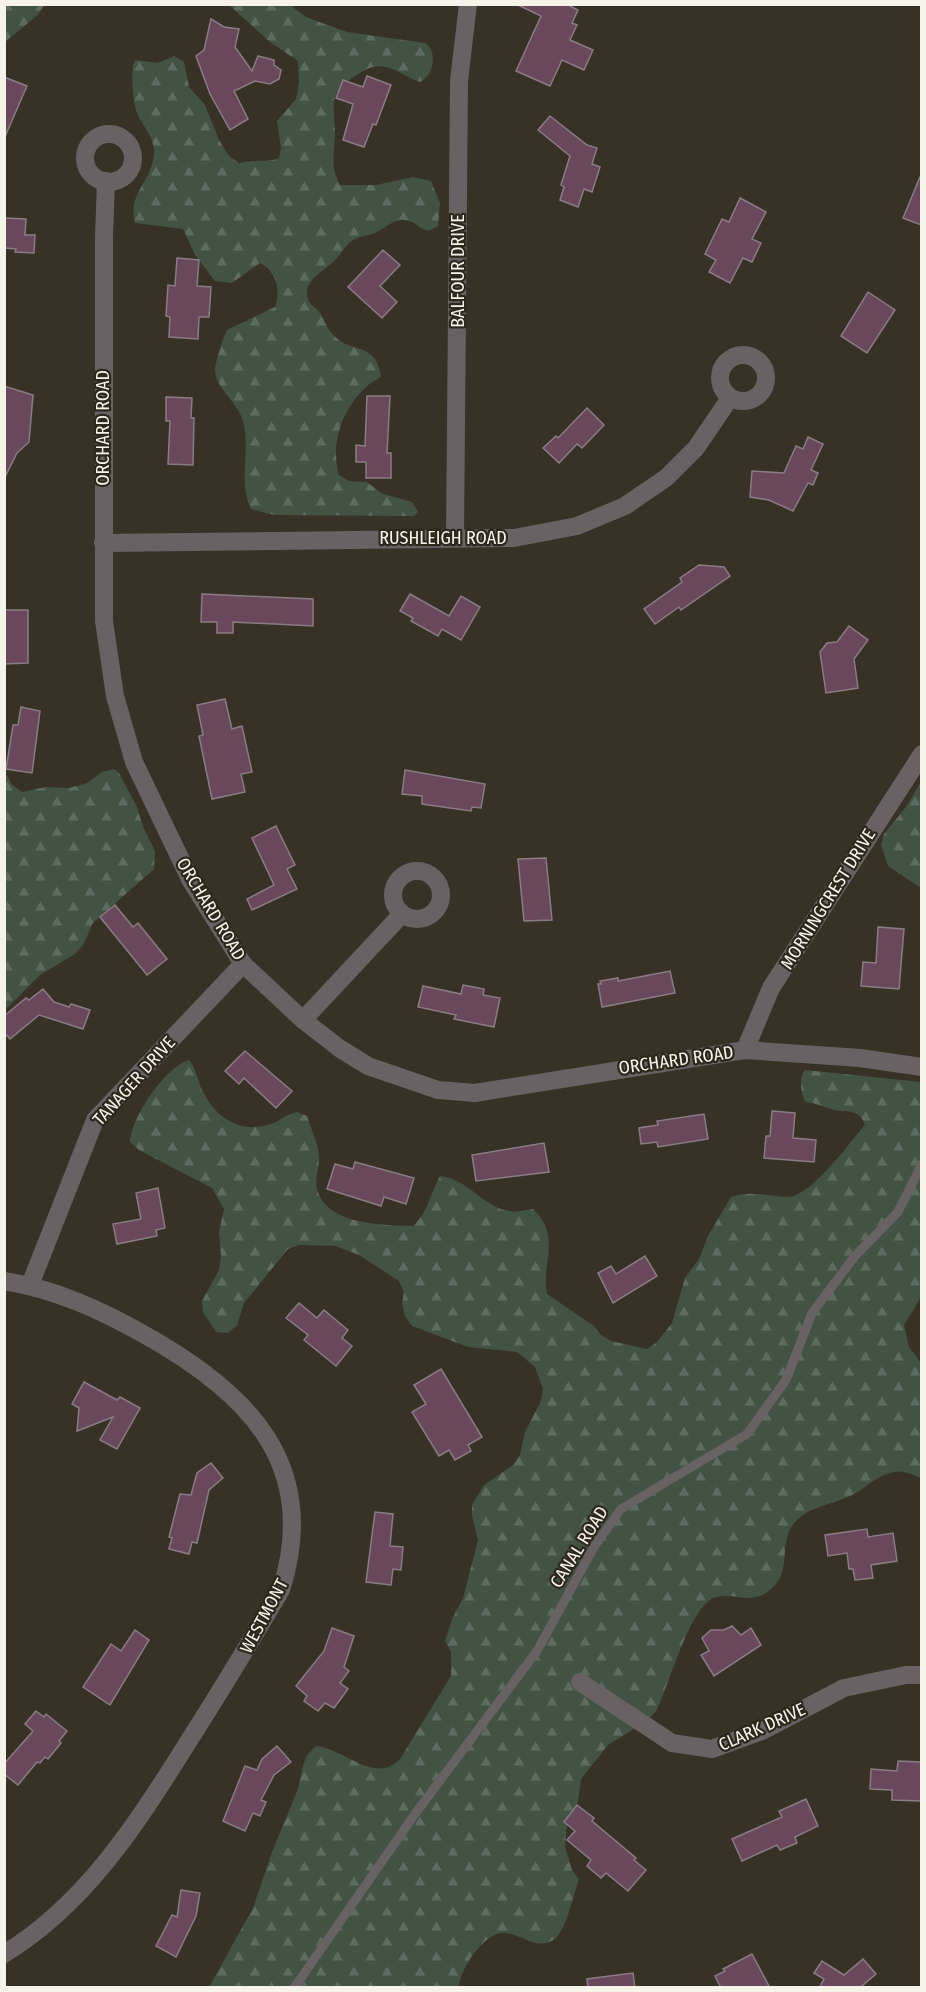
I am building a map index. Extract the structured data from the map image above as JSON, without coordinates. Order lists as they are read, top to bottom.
{
  "streets": {
    "street": [
      "BALFOUR DRIVE",
      "ORCHARD ROAD",
      "RUSHLEIGH ROAD",
      "MORNINGCREST DRIVE",
      "TANAGER DRIVE",
      "WESTMONT",
      "CLARK DRIVE"
    ],
    "lane": ["CANAL ROAD"]
  },
  "crossings": [
    ["BALFOUR DRIVE", "RUSHLEIGH ROAD"],
    ["ORCHARD ROAD", "RUSHLEIGH ROAD"],
    ["ORCHARD ROAD", "MORNINGCREST DRIVE"],
    ["ORCHARD ROAD", "TANAGER DRIVE"],
    ["TANAGER DRIVE", "WESTMONT"]
  ]
}
